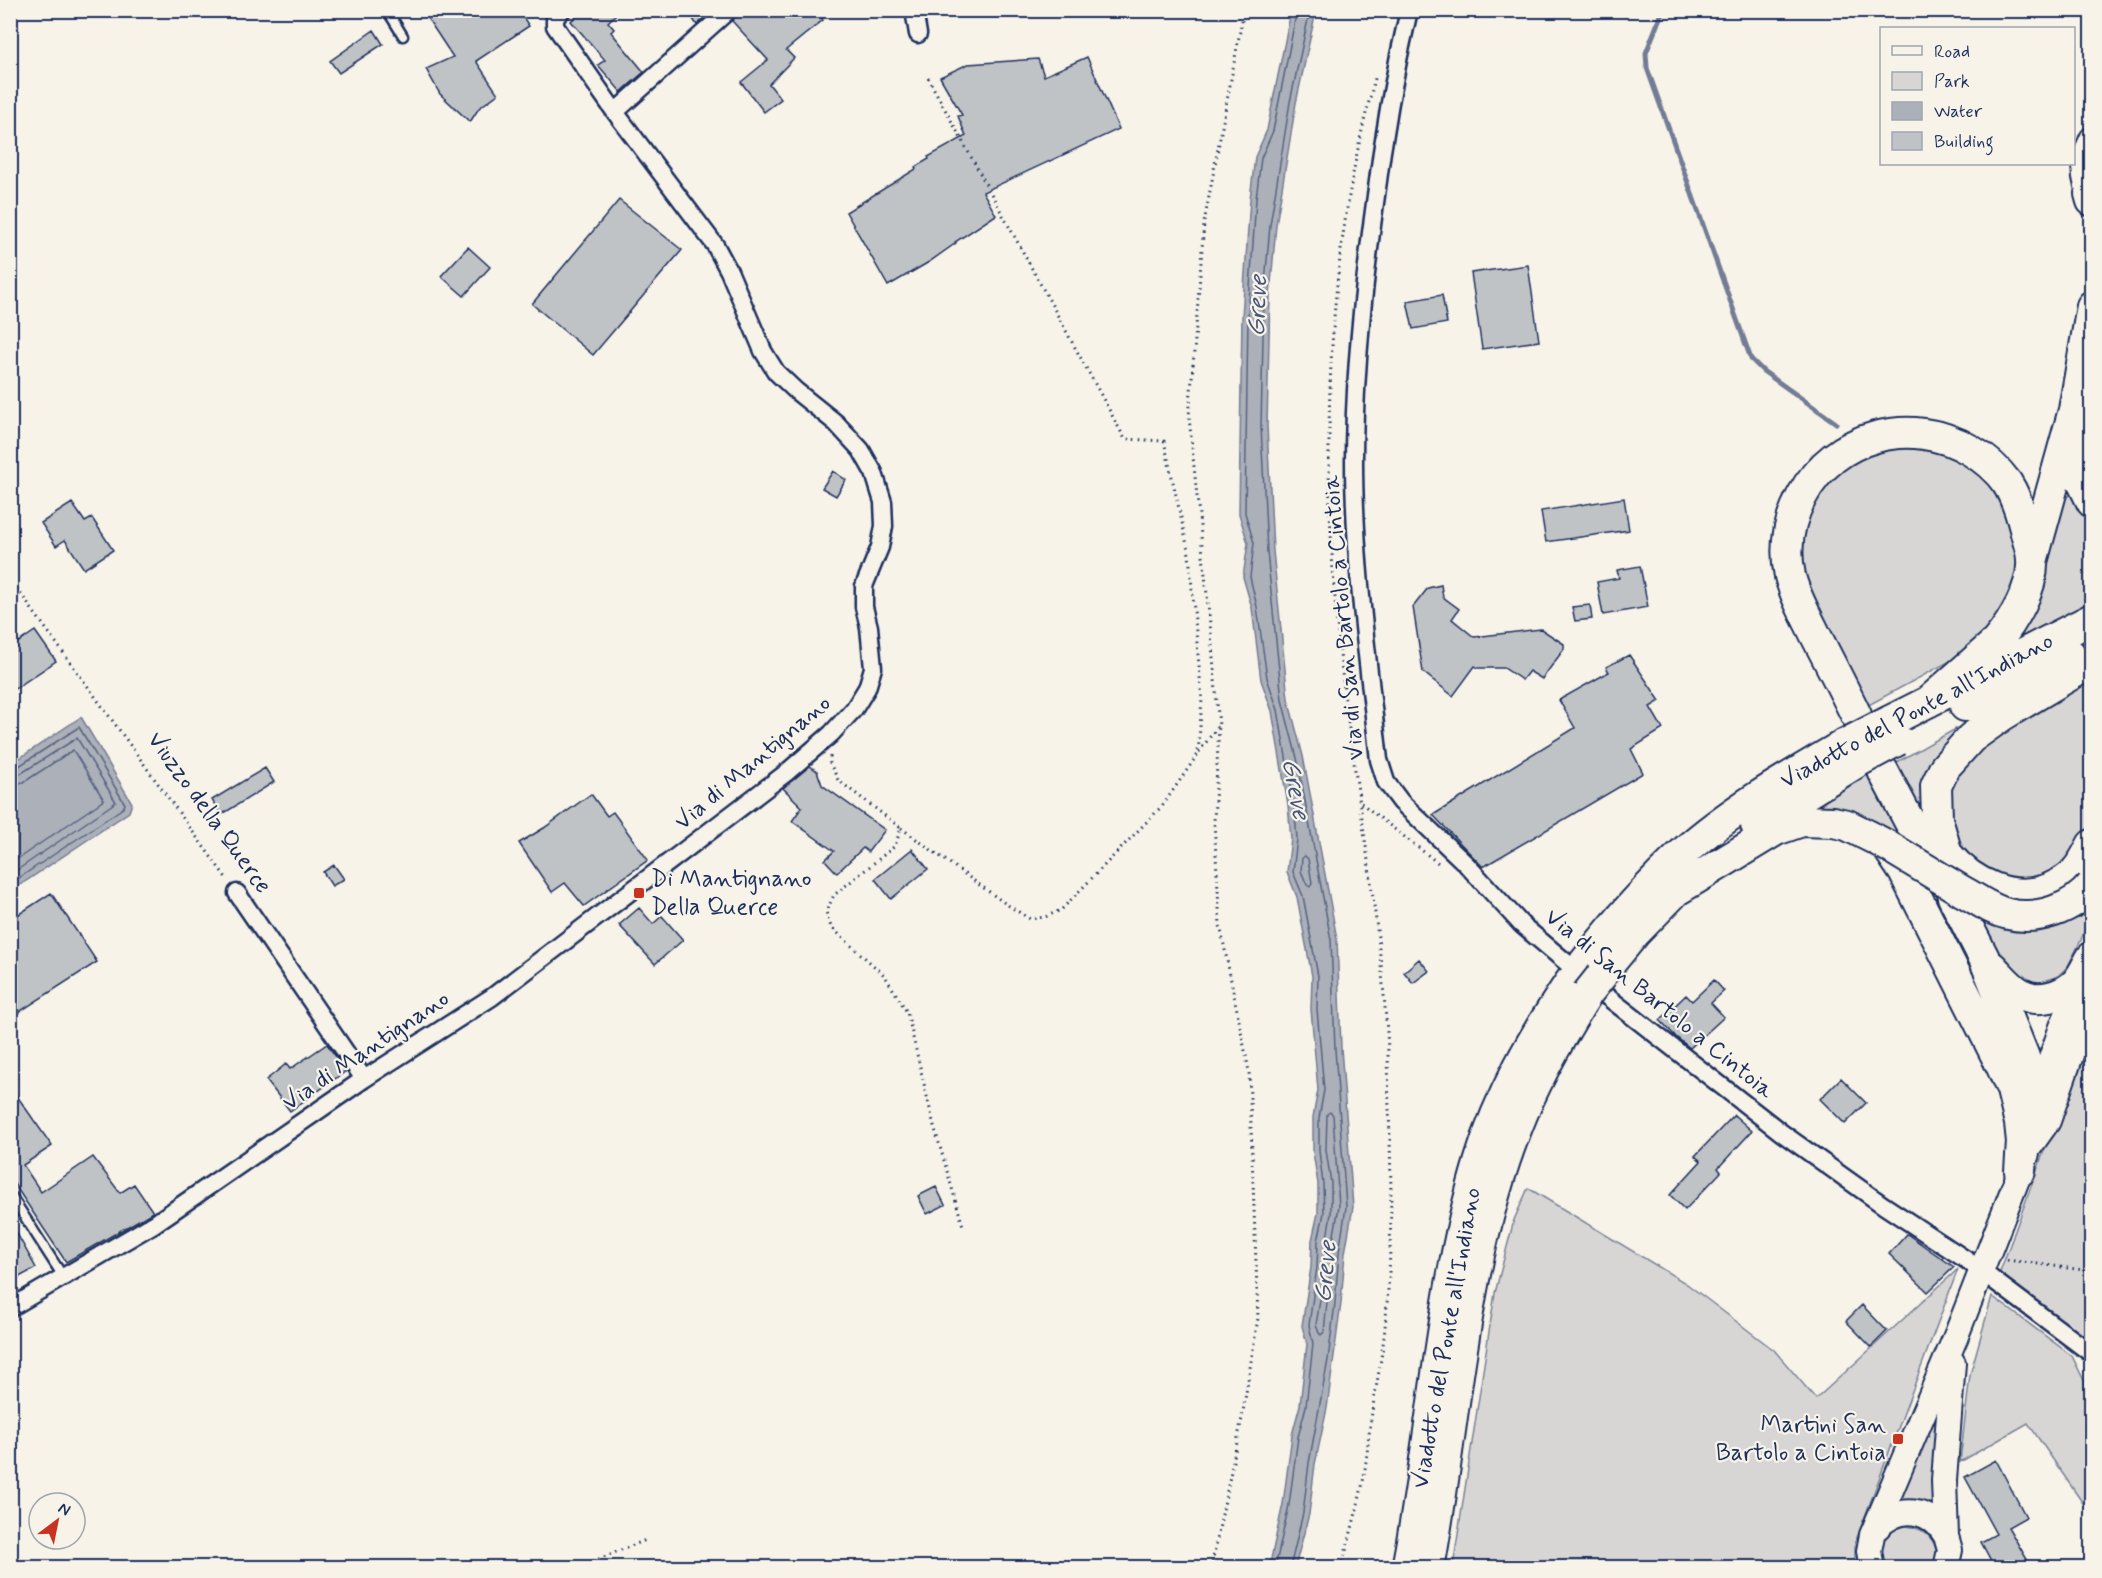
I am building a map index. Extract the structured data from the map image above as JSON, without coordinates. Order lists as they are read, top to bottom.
{
  "streets": {
    "highway": ["Viadotto del Ponte all'Indiano"],
    "street": ["Via di San Bartolo a Cintoia", "Via di Mantignano", "Viuzzo della Querce"]
  },
  "crossings": [
    ["Via di San Bartolo a Cintoia", "Viadotto del Ponte all'Indiano"],
    ["Via di Mantignano", "Viuzzo della Querce"]
  ],
  "water": ["Greve"],
  "places": {
    "transit": ["Di Mantignano Della Querce", "Martini San Bartolo a Cintoia"]
  },
  "legend": [
    "Road",
    "Park",
    "Water",
    "Building"
  ],
  "north": "top right"
}
